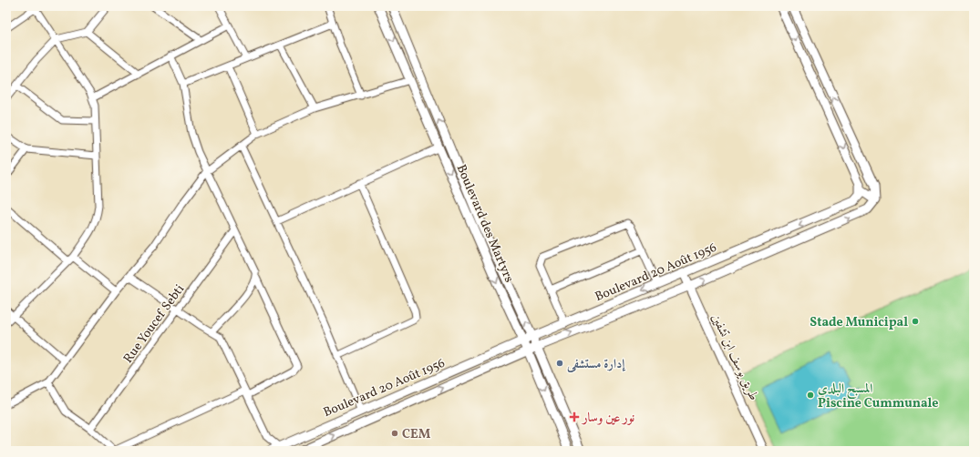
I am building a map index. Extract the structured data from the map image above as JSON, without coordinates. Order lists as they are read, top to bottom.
{
  "streets": {
    "street": [
      "Boulevard des Martyrs",
      "Boulevard 20 Août 1956",
      "Rue Youcef Sebti",
      "طريق يوسف ابن تشفين"
    ]
  },
  "crossings": [
    ["Boulevard des Martyrs", "Boulevard 20 Août 1956"],
    ["Boulevard 20 Août 1956", "طريق يوسف ابن تشفين"]
  ],
  "places": {
    "other": [
      "Stade Municipal",
      "إدارة مستشفى",
      "المسبح البلدي Piscine Cummunale",
      "CEM"
    ],
    "health": ["نور عين وسار"]
  }
}
